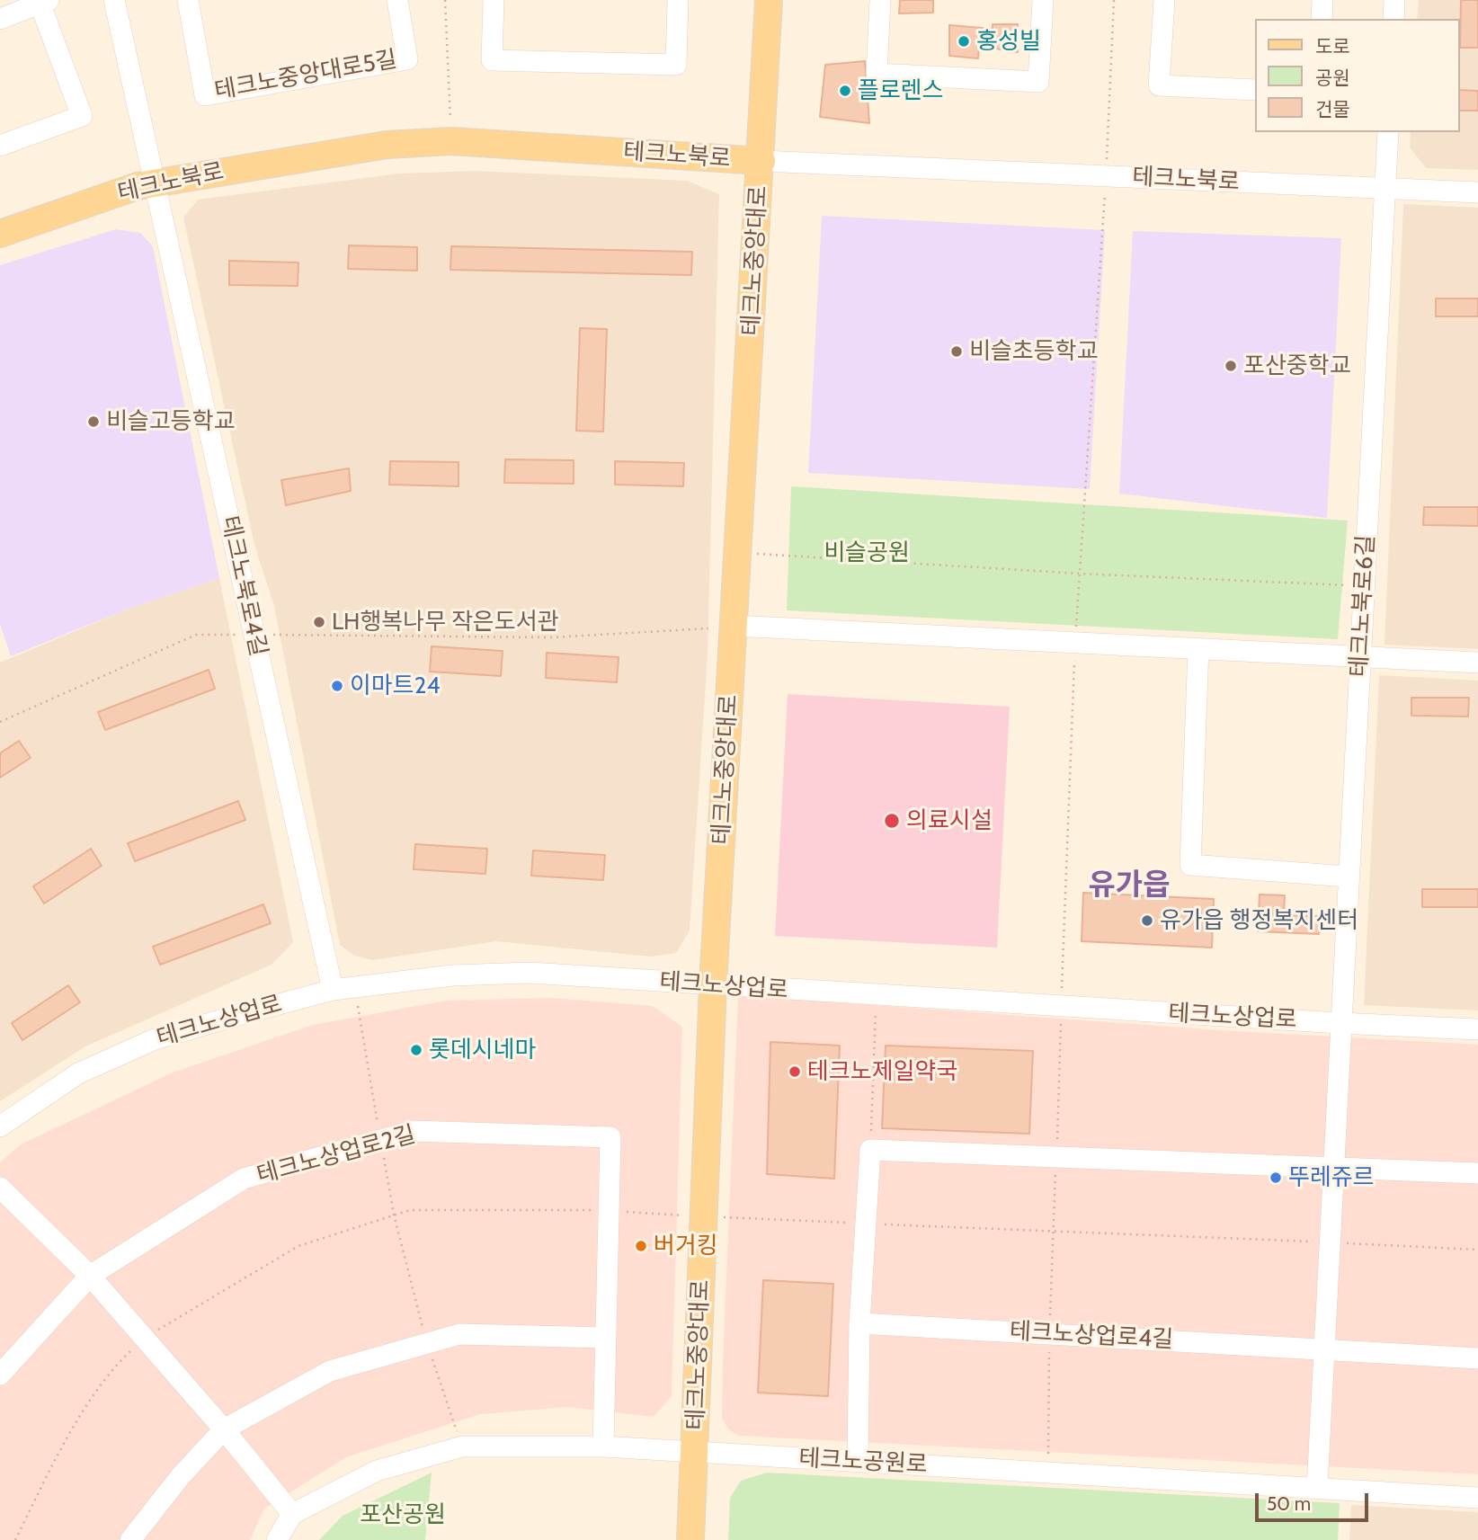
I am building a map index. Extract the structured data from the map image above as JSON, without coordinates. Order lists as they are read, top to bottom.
{
  "streets": {
    "main road": ["테크노북로", "테크노중앙대로"],
    "street": [
      "테크노중앙대로5길",
      "테크노북로4길",
      "테크노북로6길",
      "테크노상업로",
      "테크노상업로2길",
      "테크노상업로4길",
      "테크노공원로"
    ]
  },
  "crossings": [
    ["테크노북로", "테크노중앙대로"],
    ["테크노북로", "테크노북로4길"],
    ["테크노북로", "테크노북로6길"],
    ["테크노중앙대로", "테크노상업로"],
    ["테크노중앙대로", "테크노공원로"],
    ["테크노북로4길", "테크노상업로"],
    ["테크노북로6길", "테크노상업로"]
  ],
  "districts": ["유가읍"],
  "parks": ["비슬공원", "포산공원"],
  "places": [
    "홍성빌",
    "플로렌스",
    "비슬초등학교",
    "포산중학교",
    "비슬고등학교",
    "LH행복나무 작은도서관",
    "이마트24",
    "의료시설",
    "유가읍 행정복지센터",
    "롯데시네마",
    "테크노제일약국",
    "뚜레쥬르",
    "버거킹"
  ],
  "legend": ["도로", "공원", "건물"],
  "scale_bar": "50 m"
}
